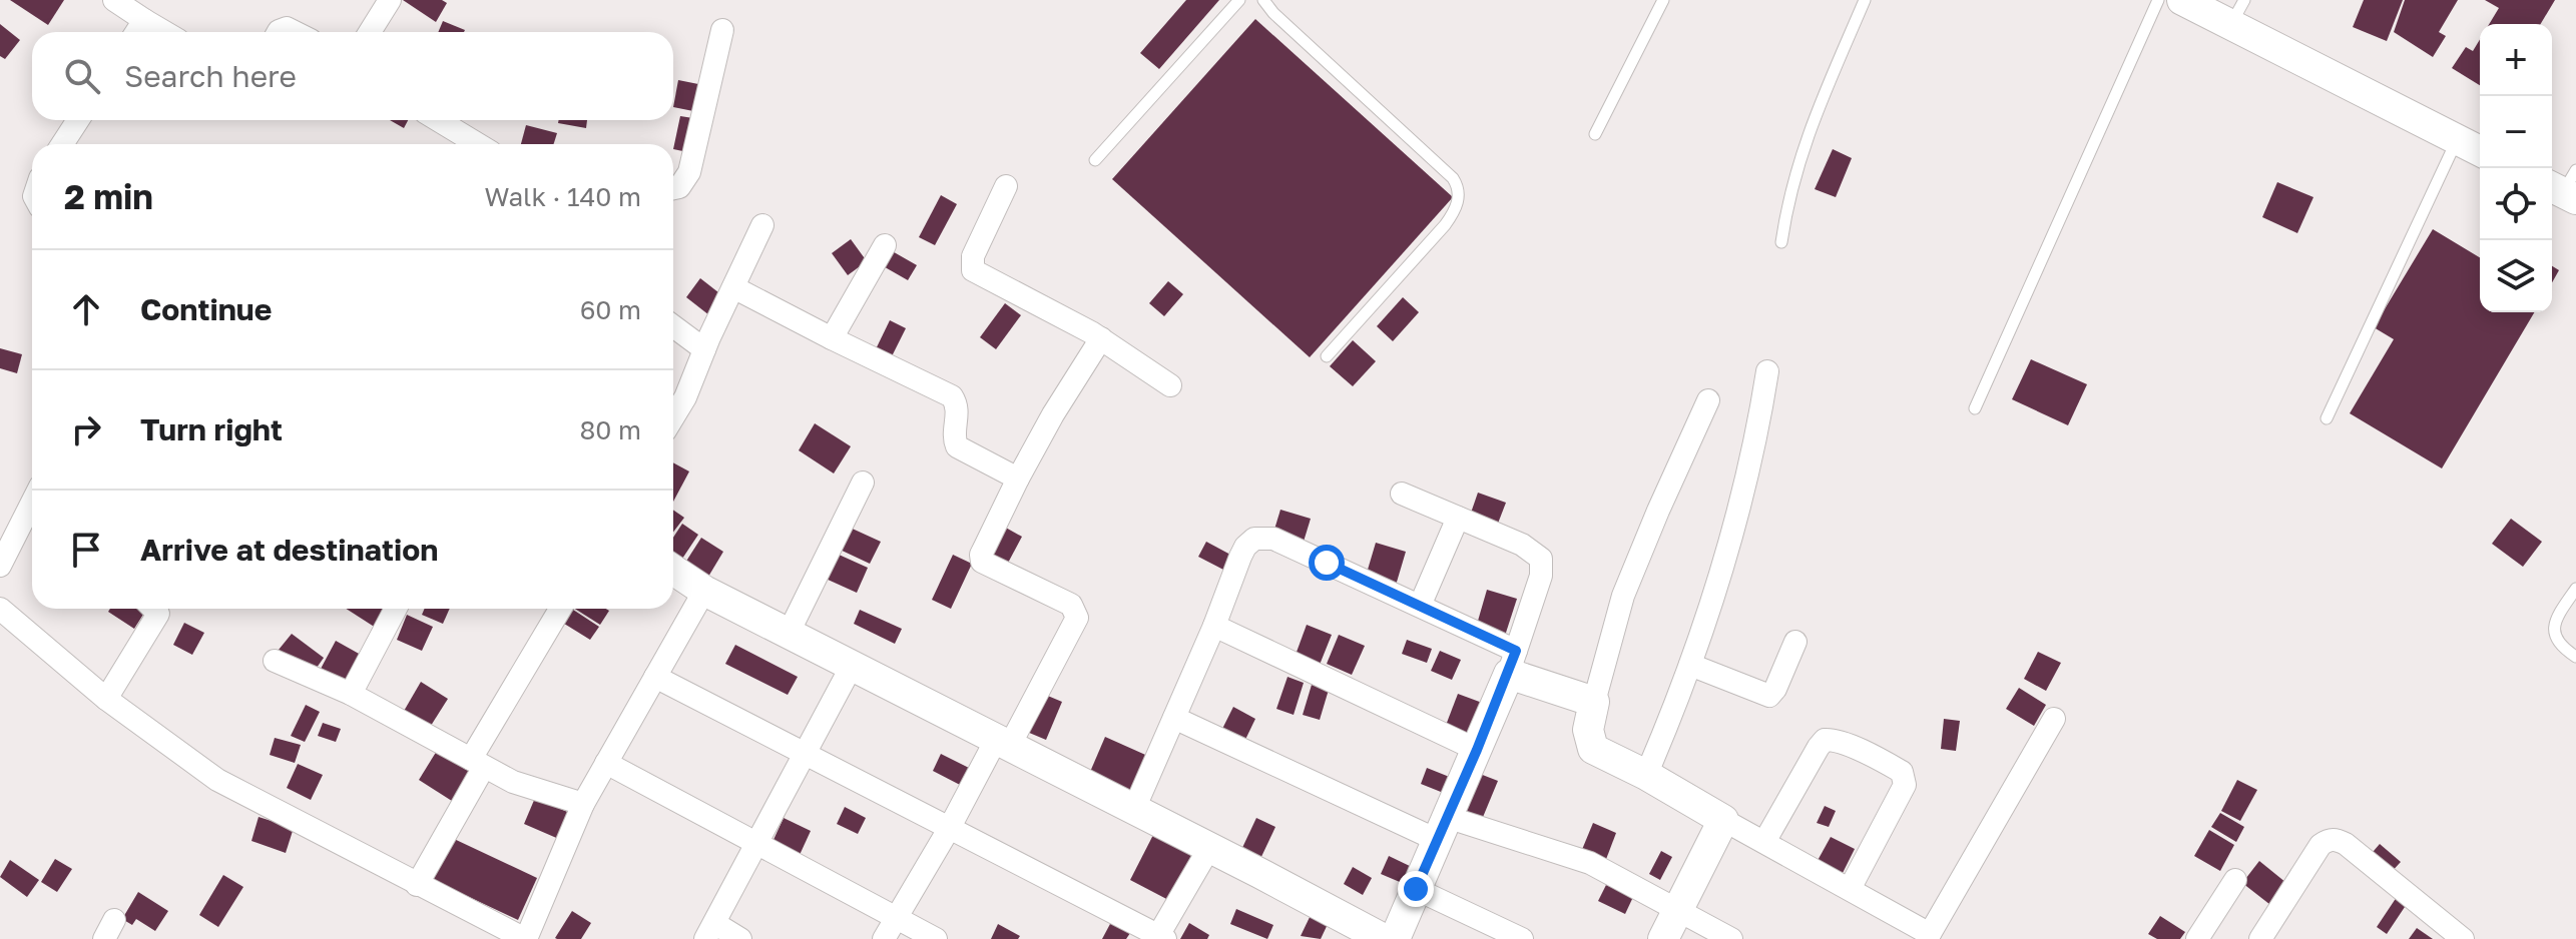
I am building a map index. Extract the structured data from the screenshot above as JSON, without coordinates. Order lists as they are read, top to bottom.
{
  "page": {
    "map_buttons": ["+", "−"],
    "search": "Search here",
    "heading": ["2 min", "Walk · 140 m"],
    "list": [
      ["Continue", "60 m"],
      ["Turn right", "80 m"],
      "Arrive at destination"
    ]
  }
}
